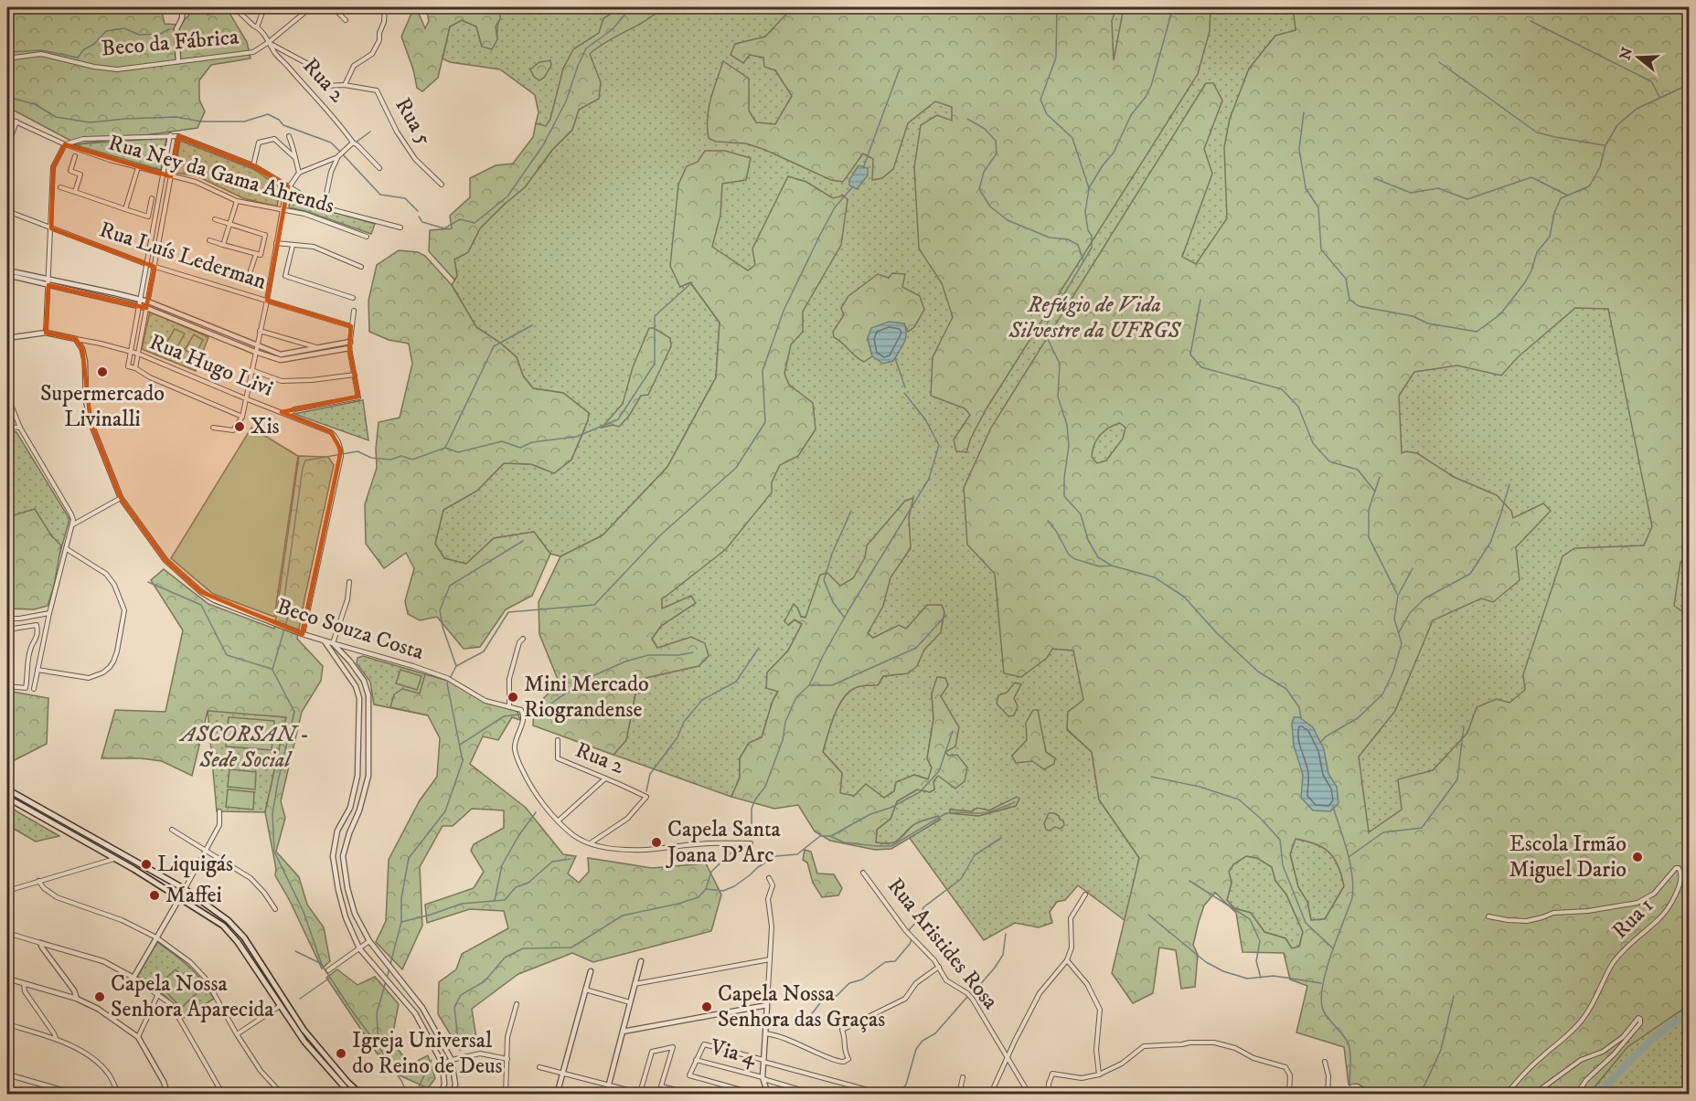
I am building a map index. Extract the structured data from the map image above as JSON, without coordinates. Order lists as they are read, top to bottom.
{
  "streets": {
    "street": [
      "Beco da Fábrica",
      "Rua 2",
      "Rua 5",
      "Rua Ney da Gama Ahrends",
      "Rua Luís Lederman",
      "Rua Hugo Livi",
      "Beco Souza Costa",
      "Rua 1",
      "Rua Aristides Rosa",
      "Via 4"
    ]
  },
  "crossings": [
    ["Beco da Fábrica", "Rua 2"],
    ["Beco da Fábrica", "Rua 5"],
    ["Rua 2", "Rua 5"],
    ["Rua Hugo Livi", "Beco Souza Costa"]
  ],
  "parks": ["Refúgio de Vida Silvestre da UFRGS", "ASCORSAN - Sede Social"],
  "places": [
    "Supermercado Livinalli",
    "Xis",
    "Mini Mercado Riograndense",
    "Capela Santa Joana D'Arc",
    "Escola Irmão Miguel Dario",
    "Liquigás",
    "Maffei",
    "Capela Nossa Senhora Aparecida",
    "Capela Nossa Senhora das Graças",
    "Igreja Universal do Reino de Deus"
  ],
  "north": "left"
}
